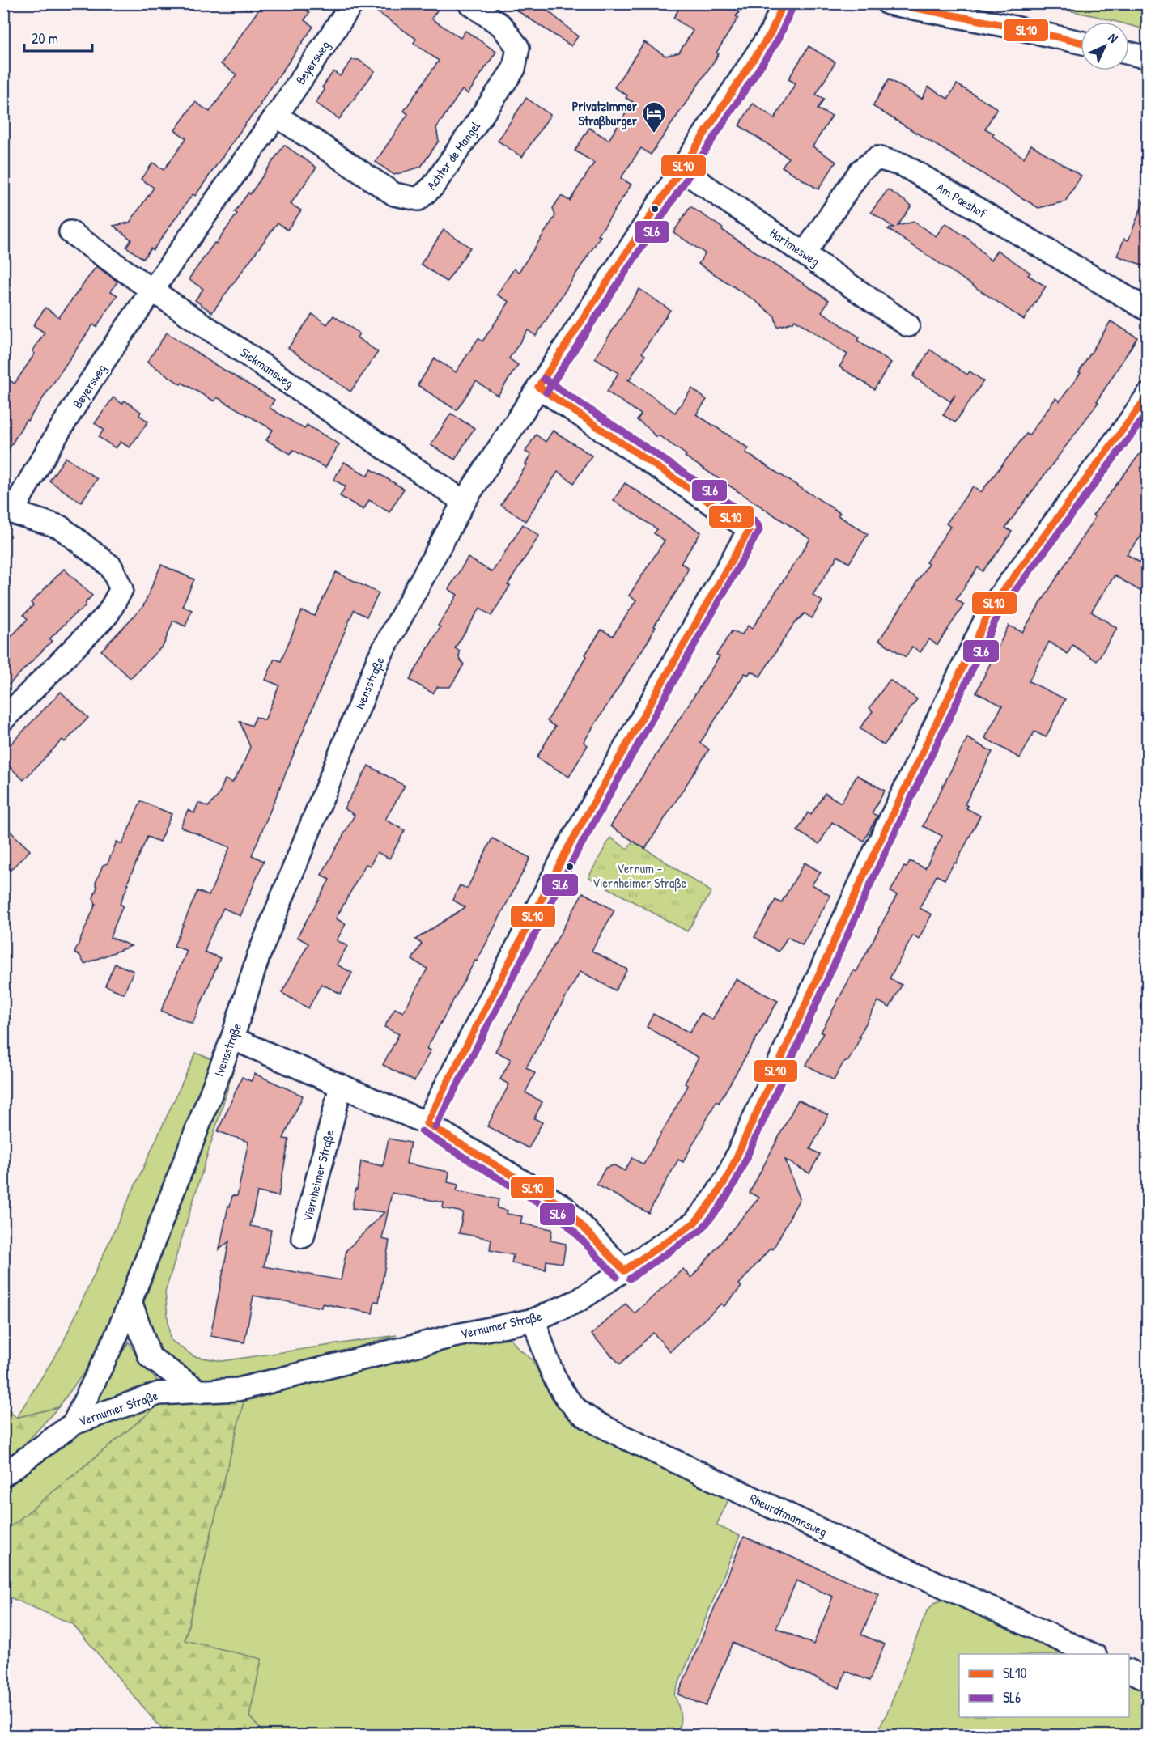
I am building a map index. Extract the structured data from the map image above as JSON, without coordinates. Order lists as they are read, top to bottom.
{
  "streets": {
    "street": [
      "Beyersweg",
      "Achter de Mangel",
      "Am Paeshof",
      "Hartmesweg",
      "Siekmansweg",
      "Ivensstraße",
      "Viernheimer Straße",
      "Vernumer Straße",
      "Rheurdtmannsweg"
    ]
  },
  "crossings": [
    ["Beyersweg", "Achter de Mangel"],
    ["Beyersweg", "Siekmansweg"],
    ["Am Paeshof", "Hartmesweg"],
    ["Hartmesweg", "Ivensstraße"],
    ["Siekmansweg", "Ivensstraße"],
    ["Ivensstraße", "Vernumer Straße"],
    ["Vernumer Straße", "Rheurdtmannsweg"]
  ],
  "parks": ["Vernum - Viernheimer Straße"],
  "places": {
    "hotel": ["Privatzimmer Straßburger"]
  },
  "lines": ["transit line SL10", "transit line SL6"],
  "legend": ["SL10", "SL6"],
  "scale_bar": "20 m",
  "north": "top right"
}
